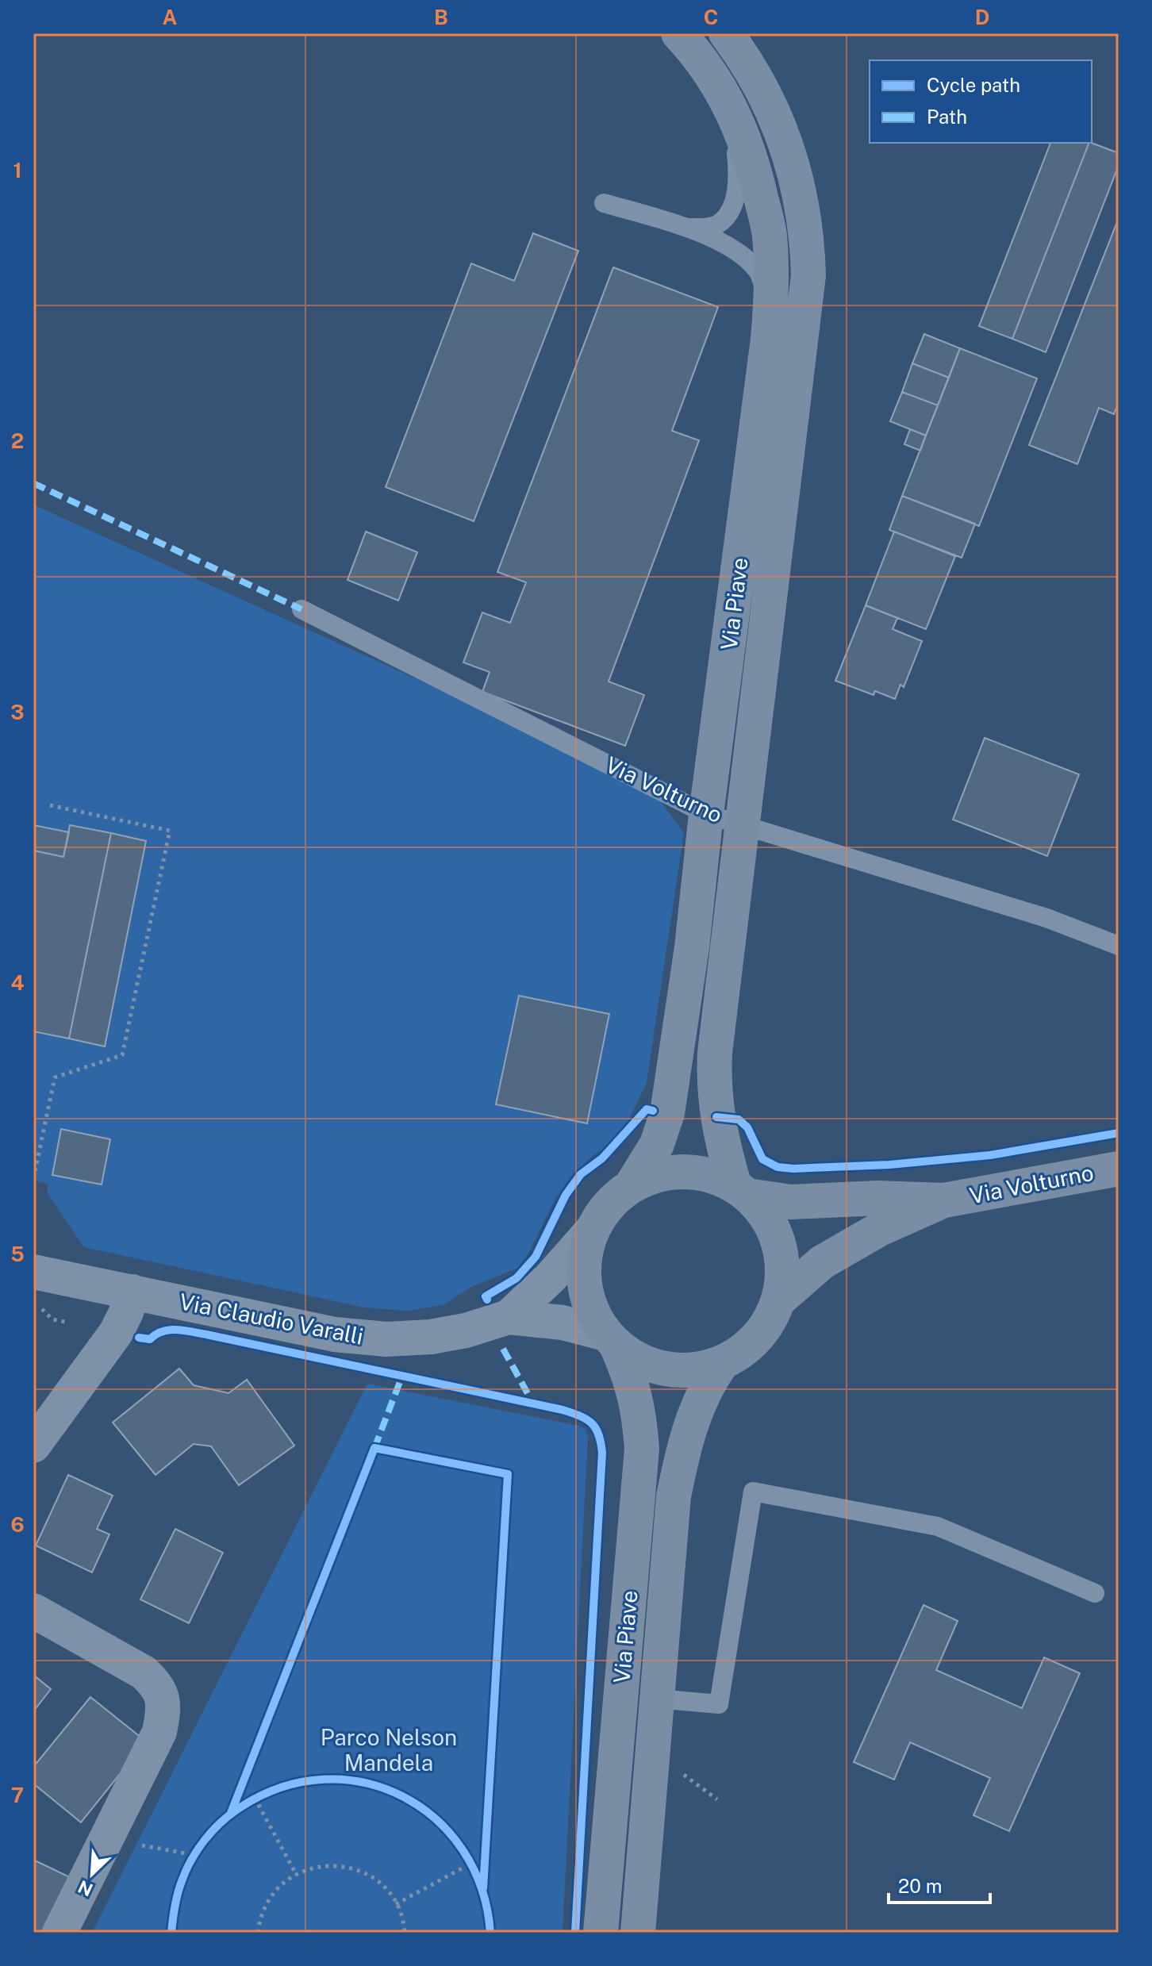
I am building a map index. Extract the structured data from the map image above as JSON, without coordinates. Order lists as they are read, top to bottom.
{
  "streets": {
    "street": ["Via Piave", "Via Volturno", "Via Claudio Varalli"]
  },
  "crossings": [
    ["Via Piave", "Via Volturno"],
    ["Via Piave", "Via Claudio Varalli"],
    ["Via Volturno", "Via Claudio Varalli"]
  ],
  "parks": ["Parco Nelson Mandela"],
  "legend": ["Cycle path", "Path"],
  "scale_bar": "20 m",
  "north": "bottom left",
  "grid": {
    "columns": [
      "A",
      "B",
      "C",
      "D"
    ],
    "rows": [
      "1",
      "2",
      "3",
      "4",
      "5",
      "6",
      "7"
    ]
  }
}
